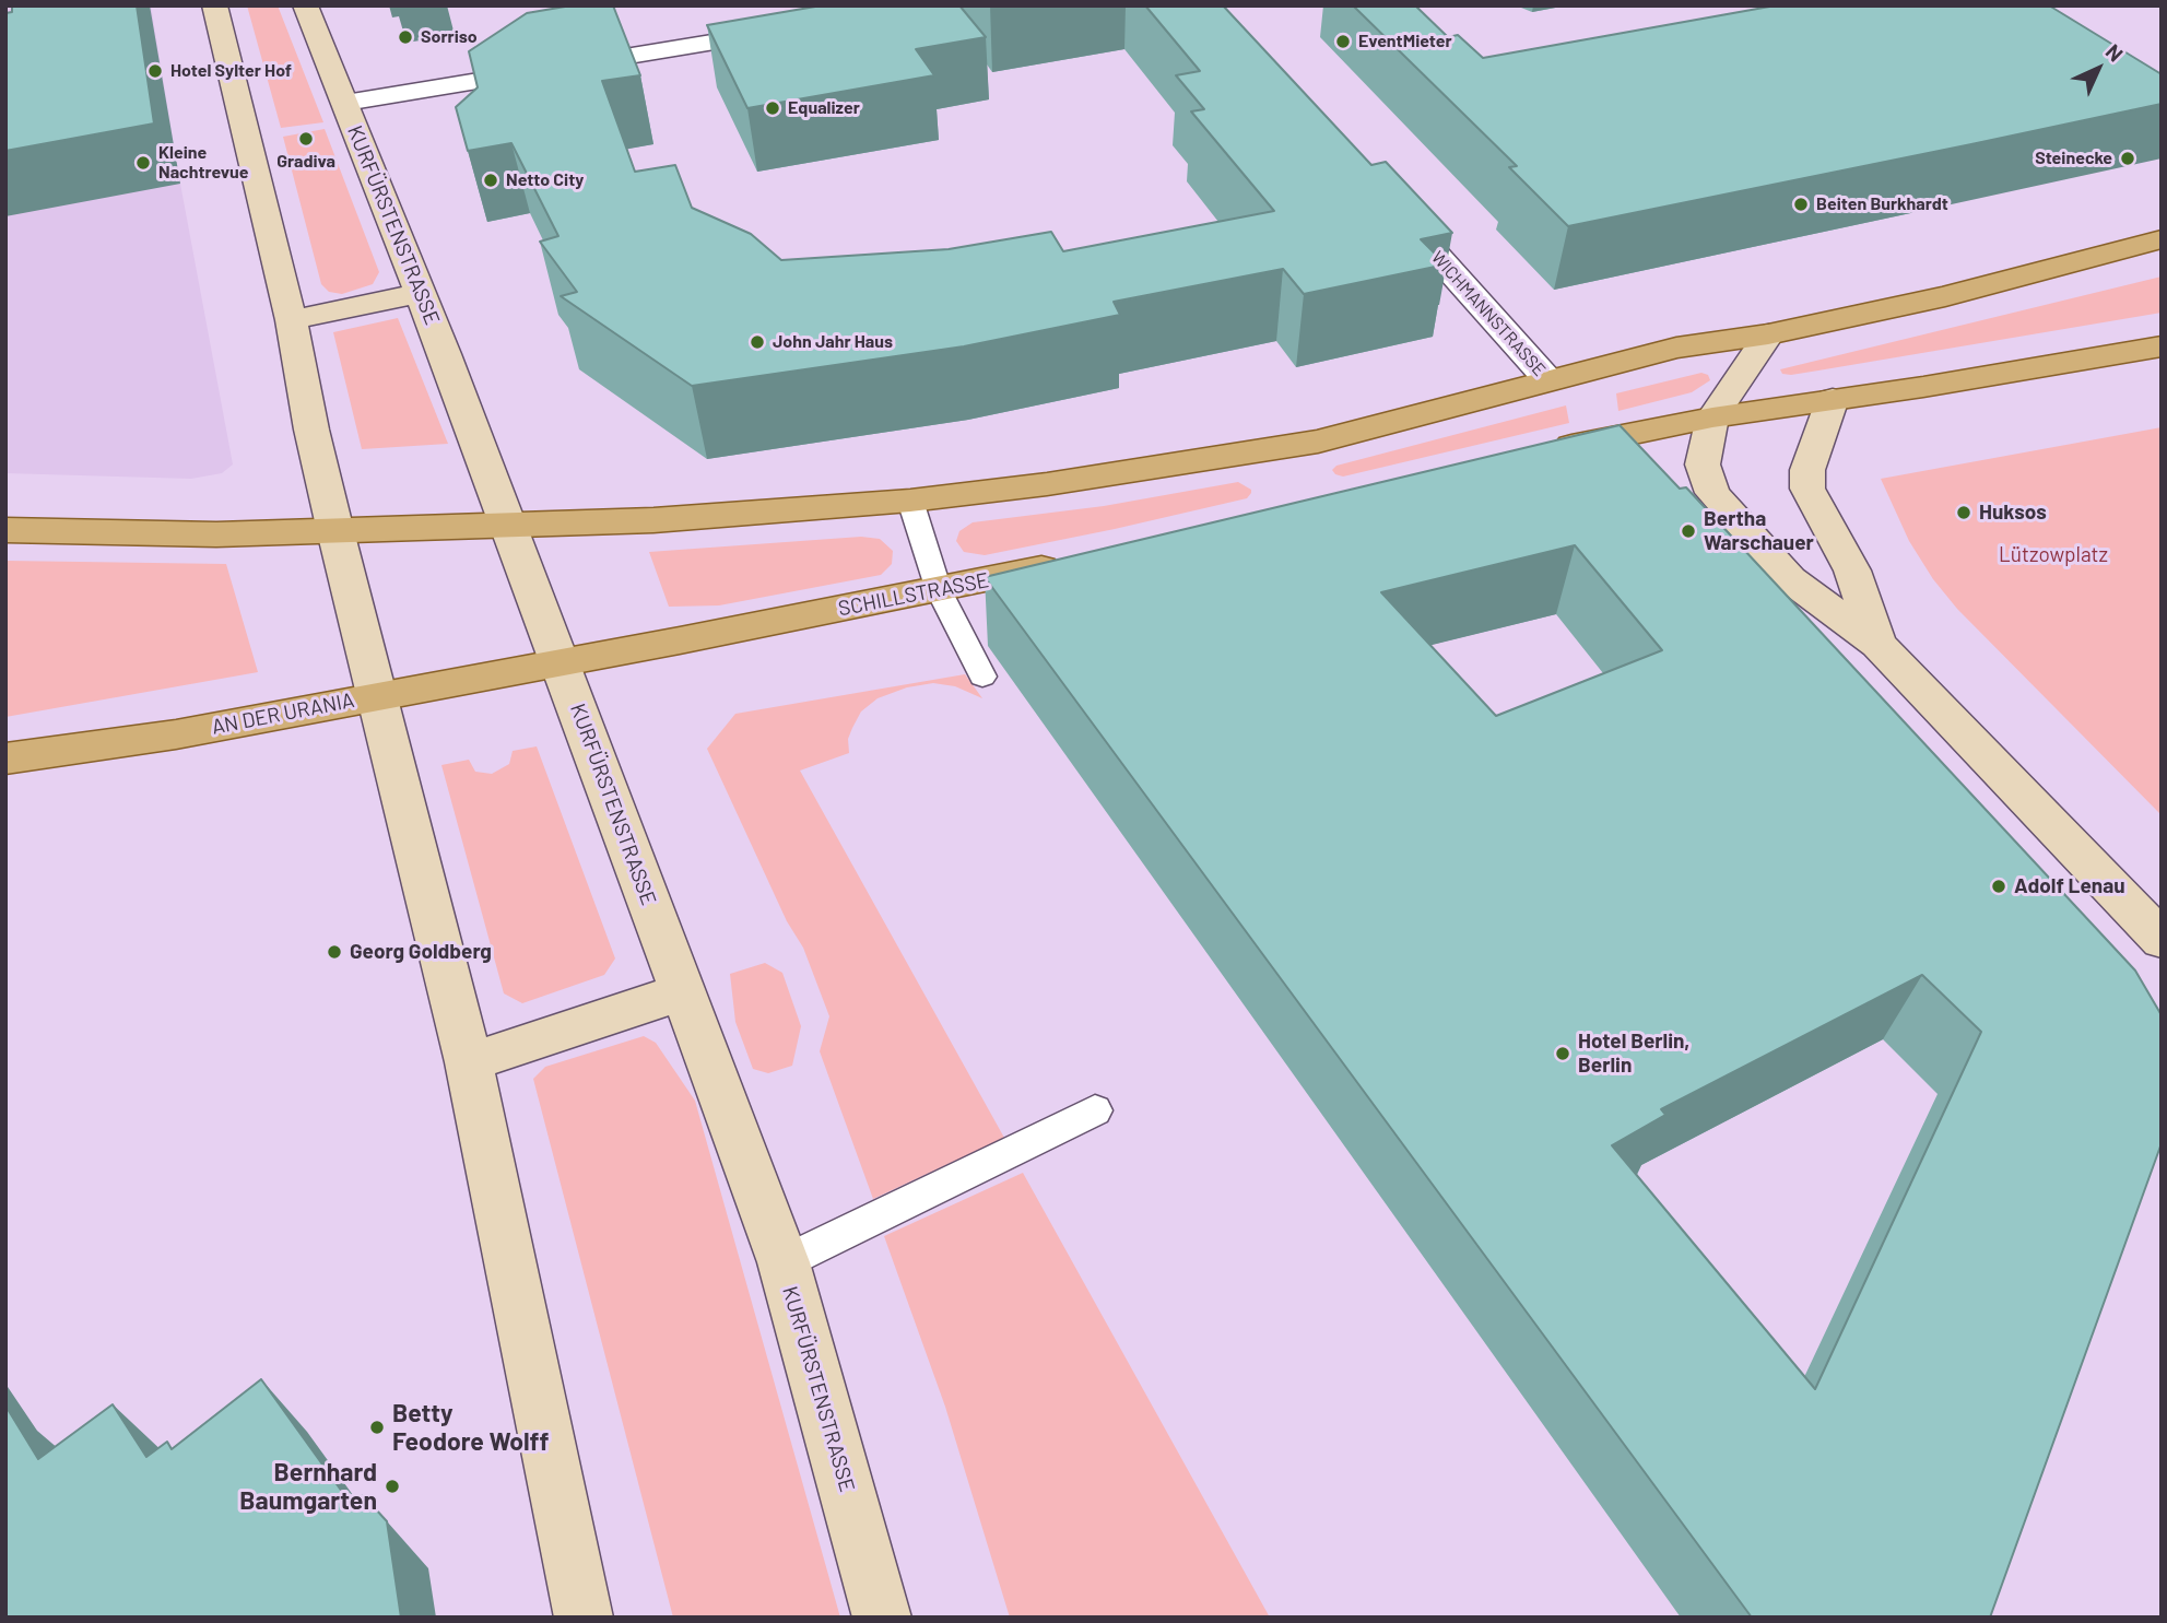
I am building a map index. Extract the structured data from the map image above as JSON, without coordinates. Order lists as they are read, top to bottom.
{
  "streets": {
    "main road": ["KURFÜRSTENSTRASSE", "SCHILLSTRASSE", "AN DER URANIA"],
    "street": ["WICHMANNSTRASSE"]
  },
  "crossings": [
    ["KURFÜRSTENSTRASSE", "SCHILLSTRASSE"],
    ["KURFÜRSTENSTRASSE", "AN DER URANIA"],
    ["SCHILLSTRASSE", "AN DER URANIA"]
  ],
  "parks": ["Lützowplatz"],
  "places": [
    "Sorriso",
    "EventMieter",
    "Hotel Sylter Hof",
    "Equalizer",
    "Gradiva",
    "Steinecke",
    "Kleine Nachtrevue",
    "Netto City",
    "Beiten Burkhardt",
    "John Jahr Haus",
    "Huksos",
    "Bertha Warschauer",
    "Adolf Lenau",
    "Georg Goldberg",
    "Hotel Berlin, Berlin",
    "Betty Feodore Wolff",
    "Bernhard Baumgarten"
  ],
  "north": "top right"
}
